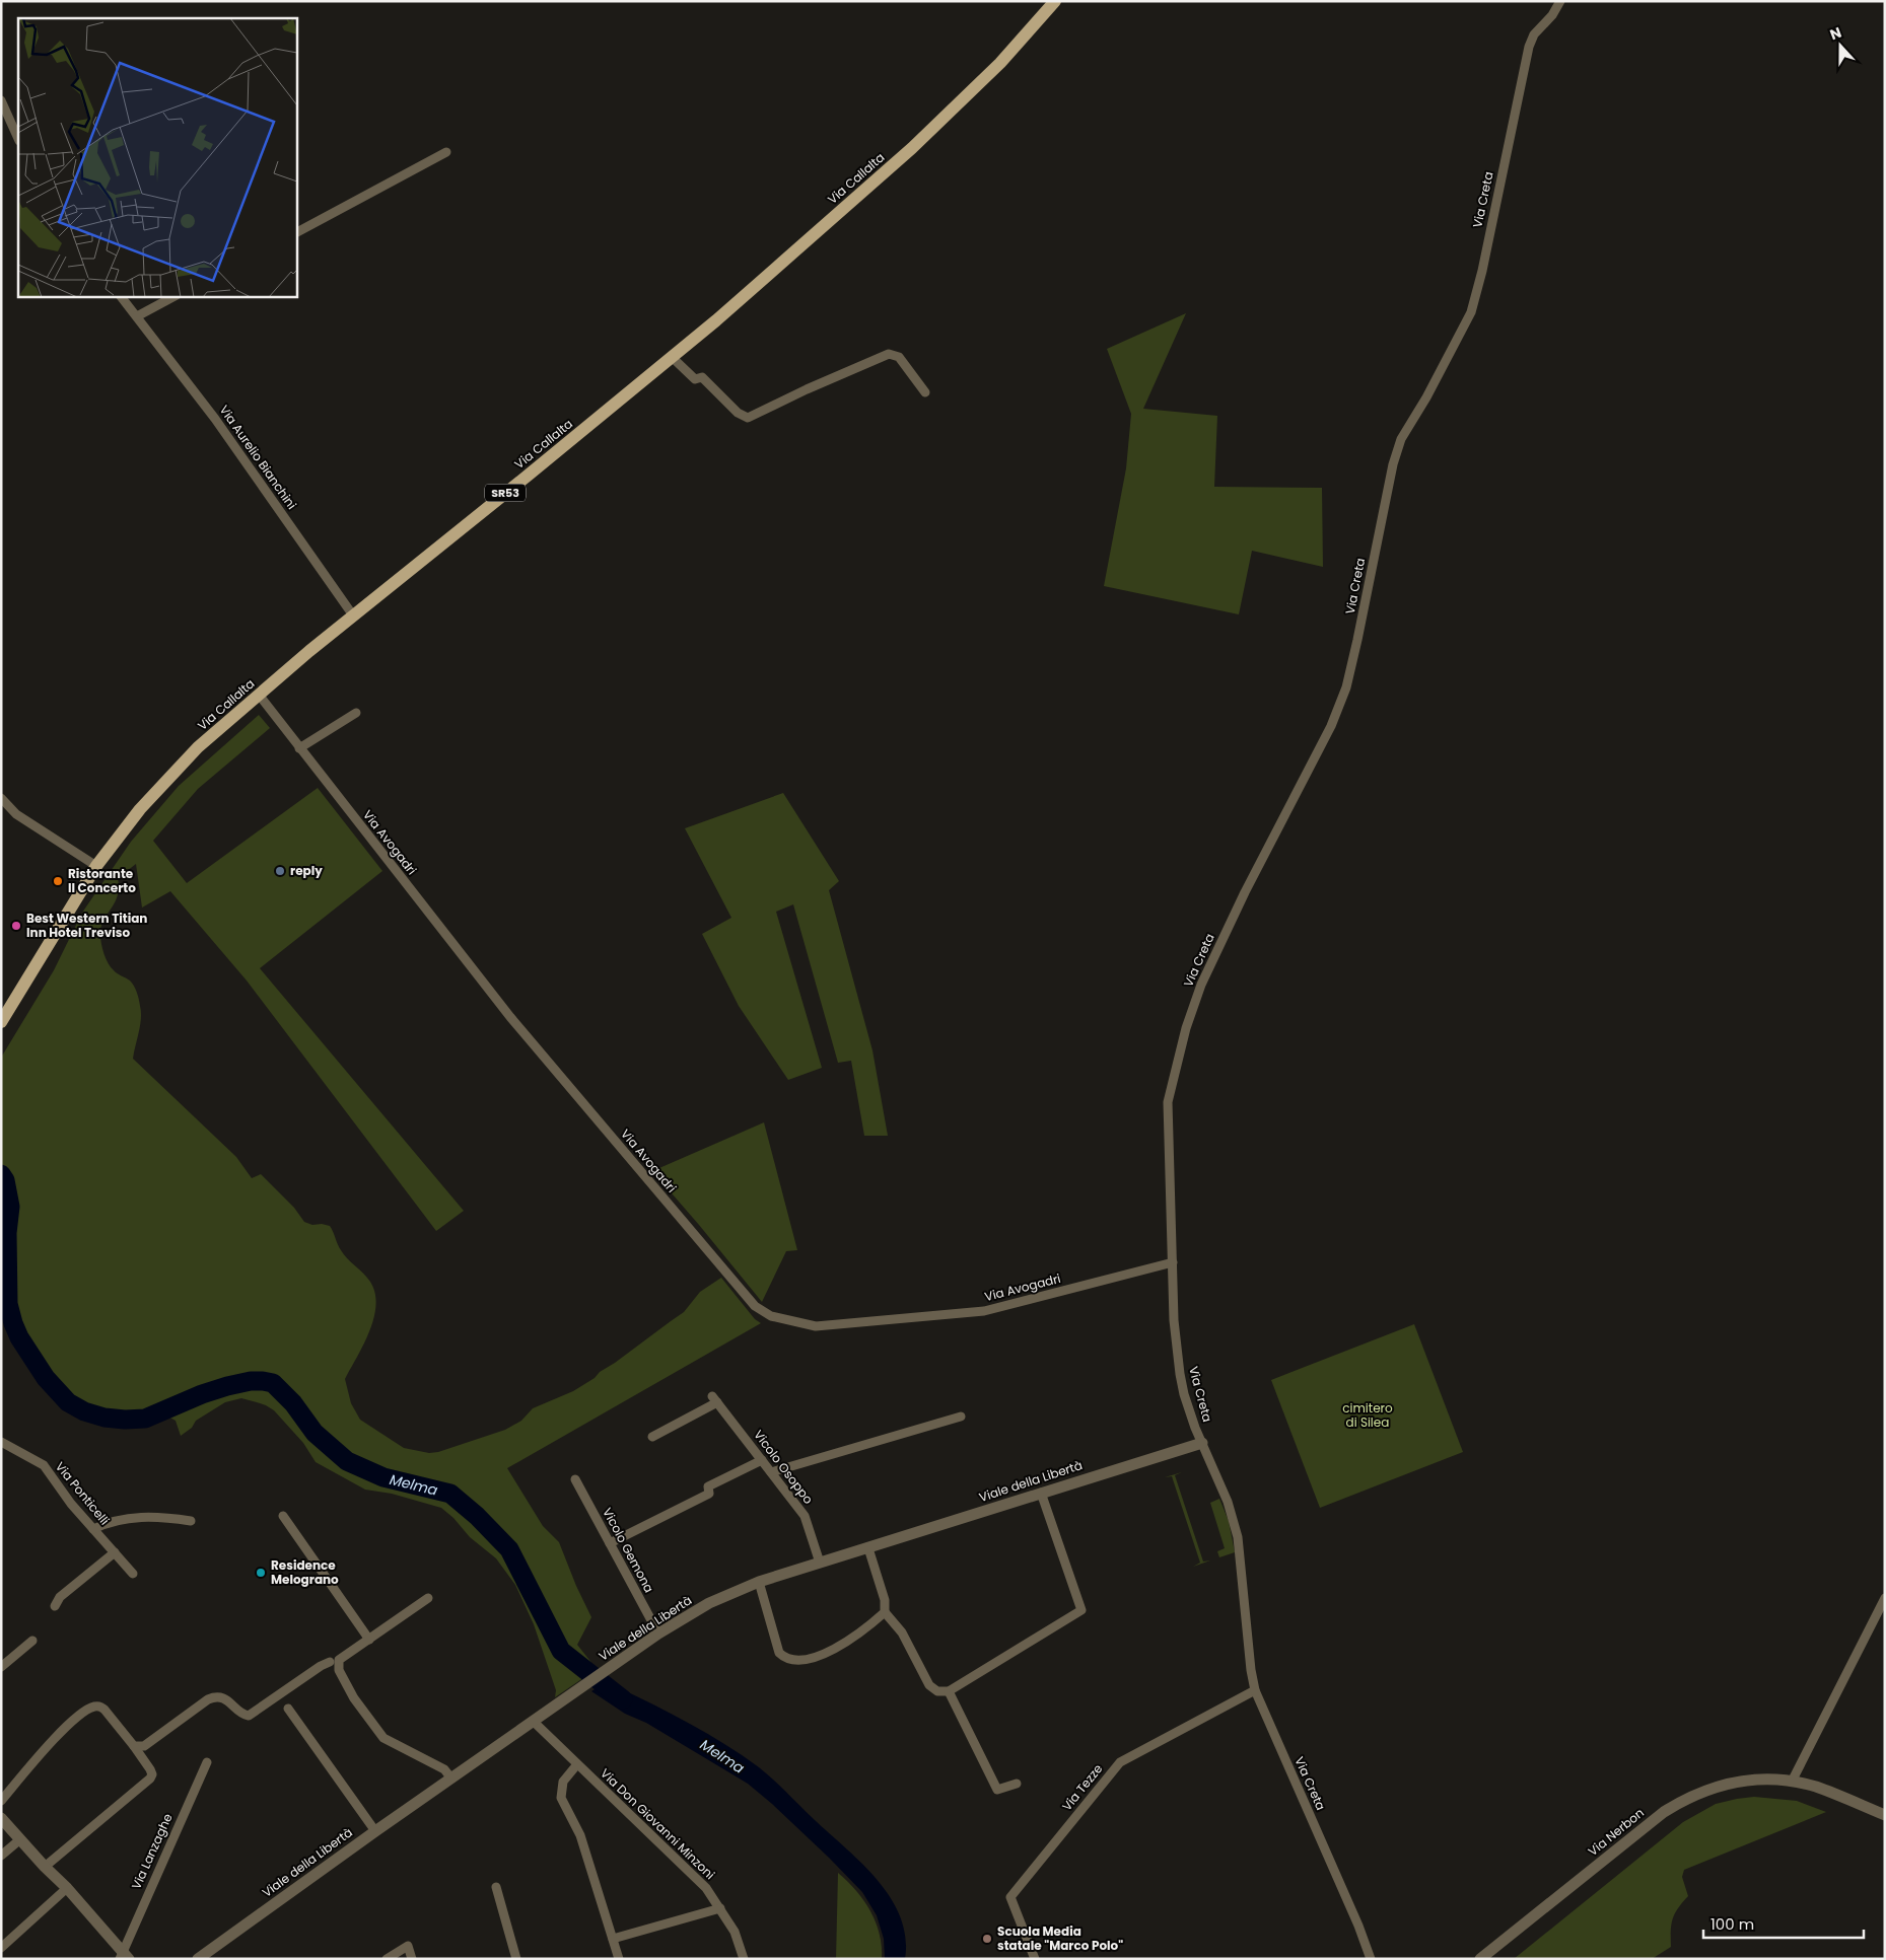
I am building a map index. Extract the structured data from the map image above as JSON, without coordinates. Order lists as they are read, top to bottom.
{
  "streets": {
    "main road": ["Via Callalta", "SR53"],
    "street": [
      "Via Creta",
      "Via Aurelio Bianchini",
      "Via Avogadri",
      "Vicolo Osoppo",
      "Viale della Libertà",
      "Via Ponticelli",
      "Vicolo Gemona",
      "Via Tezze",
      "Via Don Giovanni Minzoni",
      "Via Nerbon",
      "Via Lanzaghe"
    ]
  },
  "crossings": [
    ["Via Callalta", "Via Aurelio Bianchini"],
    ["Via Callalta", "Via Avogadri"],
    ["Via Creta", "Via Avogadri"],
    ["Via Creta", "Viale della Libertà"],
    ["Via Creta", "Via Tezze"],
    ["Vicolo Osoppo", "Viale della Libertà"],
    ["Viale della Libertà", "Vicolo Gemona"],
    ["Viale della Libertà", "Via Don Giovanni Minzoni"]
  ],
  "water": ["Melma"],
  "parks": ["cimitero di Silea"],
  "places": [
    "reply",
    "Ristorante Il Concerto",
    "Best Western Titian Inn Hotel Treviso",
    "Residence Melograno",
    "Scuola Media statale \"Marco Polo\""
  ],
  "scale_bar": "100 m",
  "north": "top"
}
